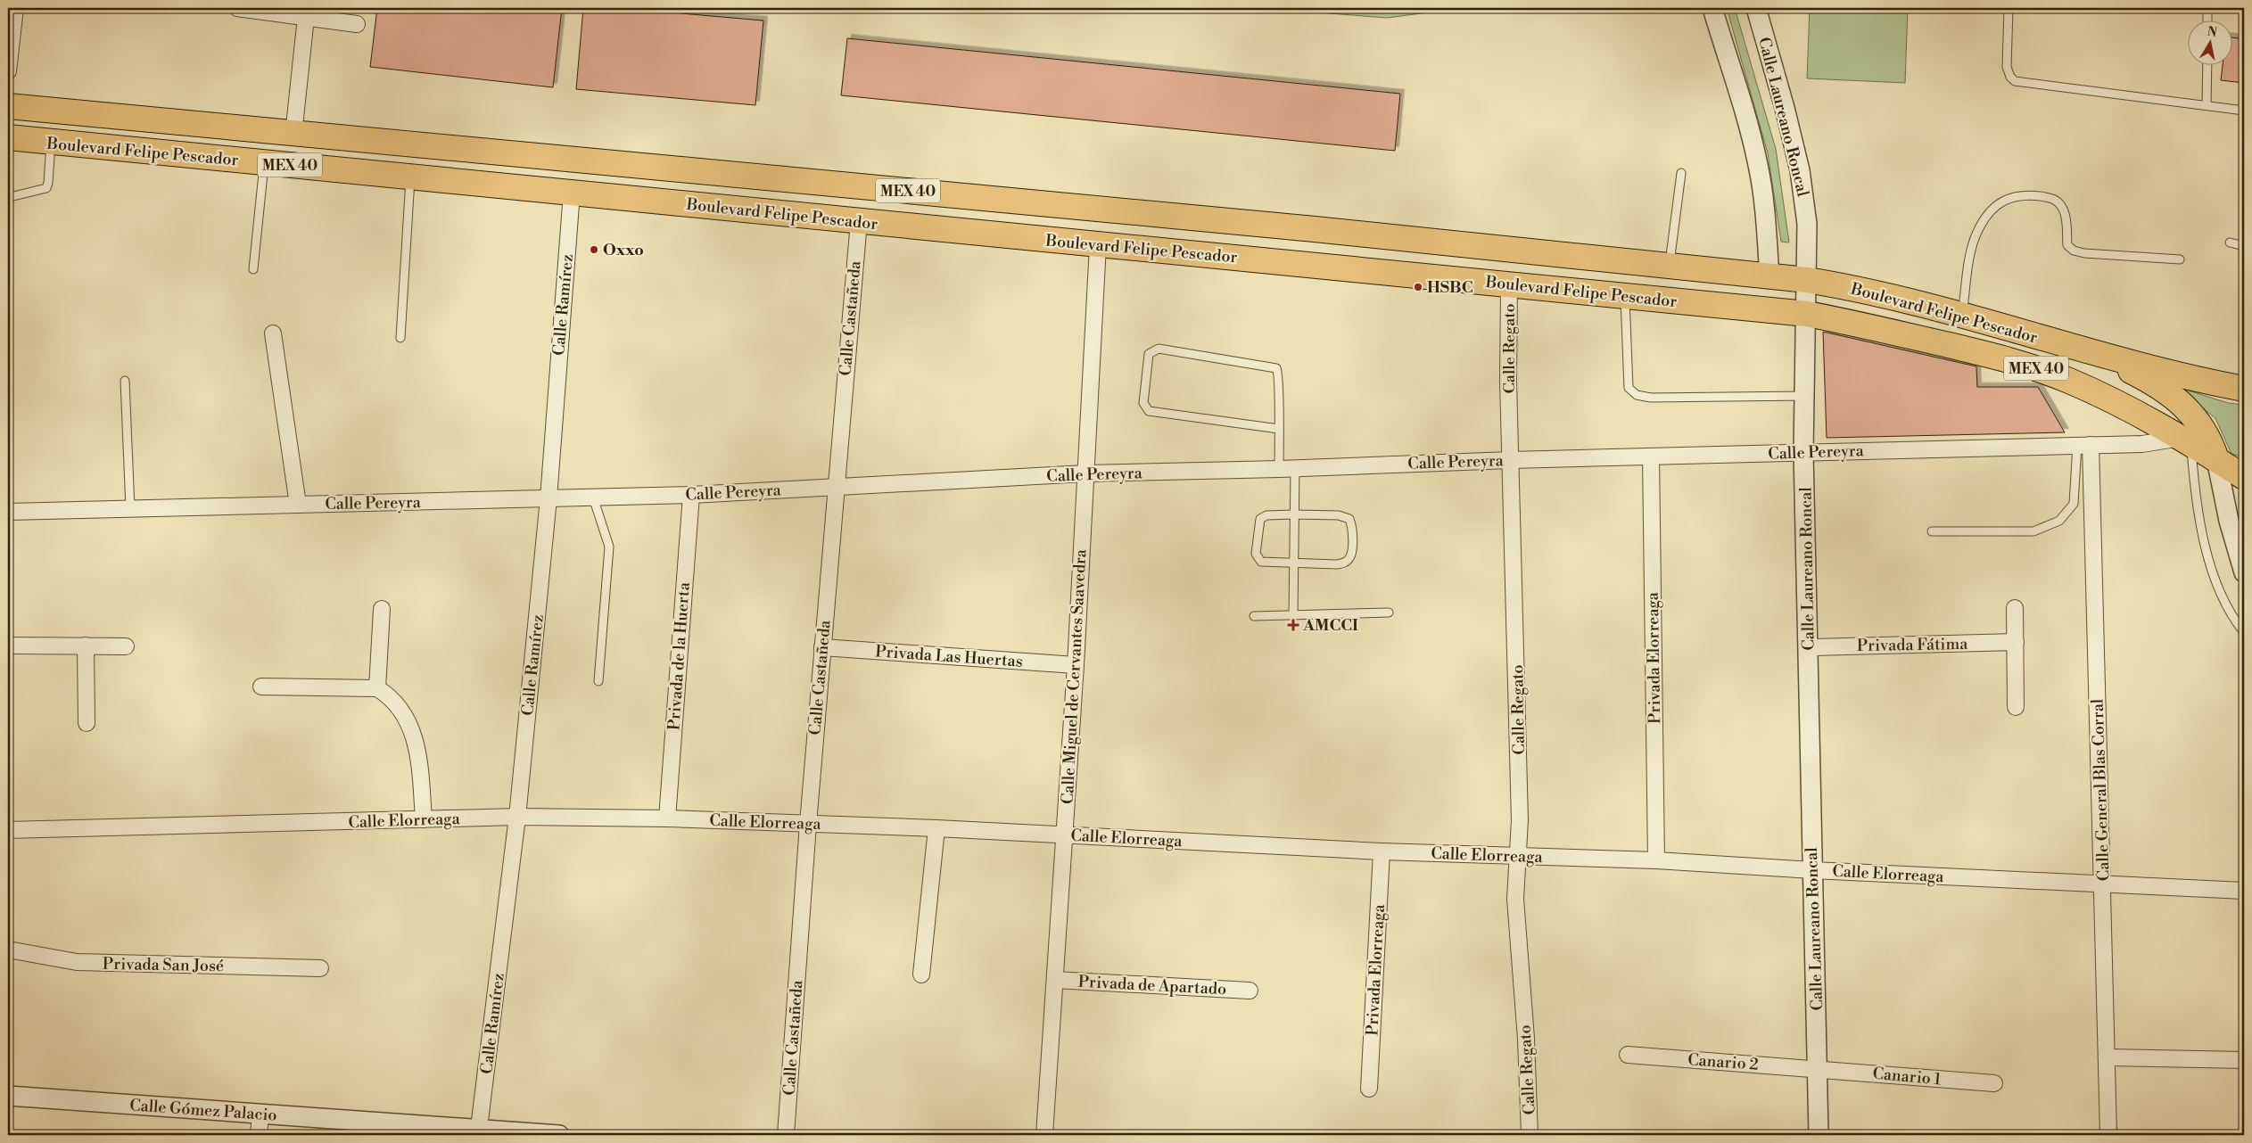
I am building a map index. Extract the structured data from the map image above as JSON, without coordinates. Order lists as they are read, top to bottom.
{
  "streets": {
    "main road": ["Boulevard Felipe Pescador", "MEX 40"],
    "street": [
      "Calle Laureano Roncal",
      "Calle Ramírez",
      "Calle Castañeda",
      "Calle Regato",
      "Calle Pereyra",
      "Privada Fátima",
      "Privada de la Huerta",
      "Privada Las Huertas",
      "Privada Elorreaga",
      "Calle Miguel de Cervantes Saavedra",
      "Calle General Blas Corral",
      "Calle Elorreaga",
      "Privada San José",
      "Privada de Apartado",
      "Canario 2",
      "Canario 1",
      "Calle Gómez Palacio"
    ]
  },
  "crossings": [
    ["Calle Laureano Roncal", "Boulevard Felipe Pescador"],
    ["Calle Laureano Roncal", "Calle Pereyra"],
    ["Calle Laureano Roncal", "Privada Fátima"],
    ["Calle Laureano Roncal", "Calle Elorreaga"],
    ["Calle Laureano Roncal", "Canario 2"],
    ["Calle Laureano Roncal", "Canario 1"],
    ["Boulevard Felipe Pescador", "Calle Ramírez"],
    ["Boulevard Felipe Pescador", "Calle Castañeda"],
    ["Boulevard Felipe Pescador", "Calle Regato"],
    ["Boulevard Felipe Pescador", "Calle Pereyra"],
    ["Boulevard Felipe Pescador", "Calle Miguel de Cervantes Saavedra"],
    ["Calle Ramírez", "Calle Pereyra"],
    ["Calle Ramírez", "Calle Elorreaga"],
    ["Calle Ramírez", "Calle Gómez Palacio"],
    ["Calle Castañeda", "Calle Pereyra"],
    ["Calle Castañeda", "Privada Las Huertas"],
    ["Calle Castañeda", "Calle Elorreaga"],
    ["Calle Regato", "Calle Pereyra"],
    ["Calle Regato", "Calle Elorreaga"],
    ["Calle Pereyra", "Privada de la Huerta"],
    ["Calle Pereyra", "Privada Elorreaga"],
    ["Calle Pereyra", "Calle Miguel de Cervantes Saavedra"],
    ["Calle Pereyra", "Calle General Blas Corral"],
    ["Privada de la Huerta", "Calle Elorreaga"],
    ["Privada Las Huertas", "Calle Miguel de Cervantes Saavedra"],
    ["Privada Elorreaga", "Calle Elorreaga"],
    ["Calle Miguel de Cervantes Saavedra", "Calle Elorreaga"],
    ["Calle Miguel de Cervantes Saavedra", "Privada de Apartado"],
    ["Calle General Blas Corral", "Calle Elorreaga"],
    ["Canario 2", "Canario 1"]
  ],
  "places": {
    "other": ["Oxxo", "HSBC"],
    "health": ["AMCCI"]
  },
  "north": "top"
}
